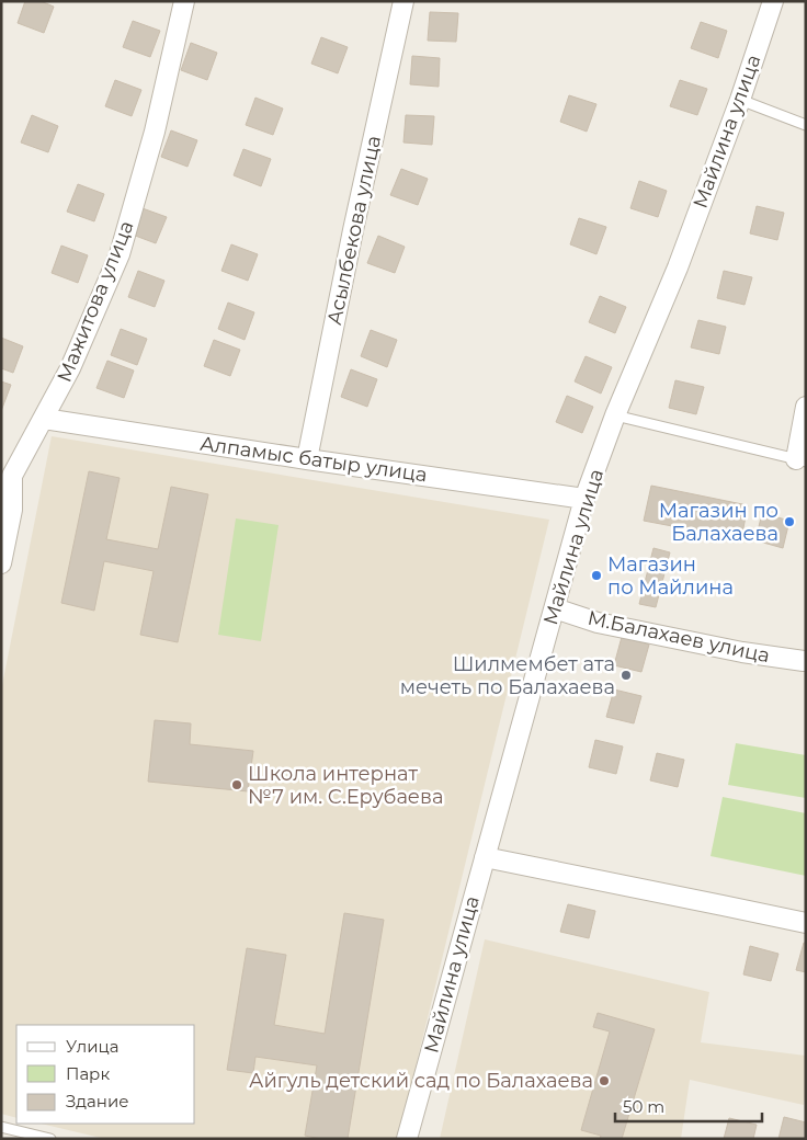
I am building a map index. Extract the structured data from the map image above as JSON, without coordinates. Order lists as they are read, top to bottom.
{
  "streets": {
    "street": [
      "Майлина улица",
      "Асылбекова улица",
      "Мажитова улица",
      "Алпамыс батыр улица",
      "М.Балахаев улица"
    ]
  },
  "crossings": [
    ["Майлина улица", "Алпамыс батыр улица"],
    ["Майлина улица", "М.Балахаев улица"],
    ["Асылбекова улица", "Алпамыс батыр улица"],
    ["Мажитова улица", "Алпамыс батыр улица"]
  ],
  "places": [
    "Магазин по Балахаева",
    "Магазин по Майлина",
    "Шилмембет ата мечеть по Балахаева",
    "Школа интернат №7 им. С.Ерубаева",
    "Айгуль детский сад по Балахаева"
  ],
  "legend": ["Улица", "Парк", "Здание"],
  "scale_bar": "50 m"
}
